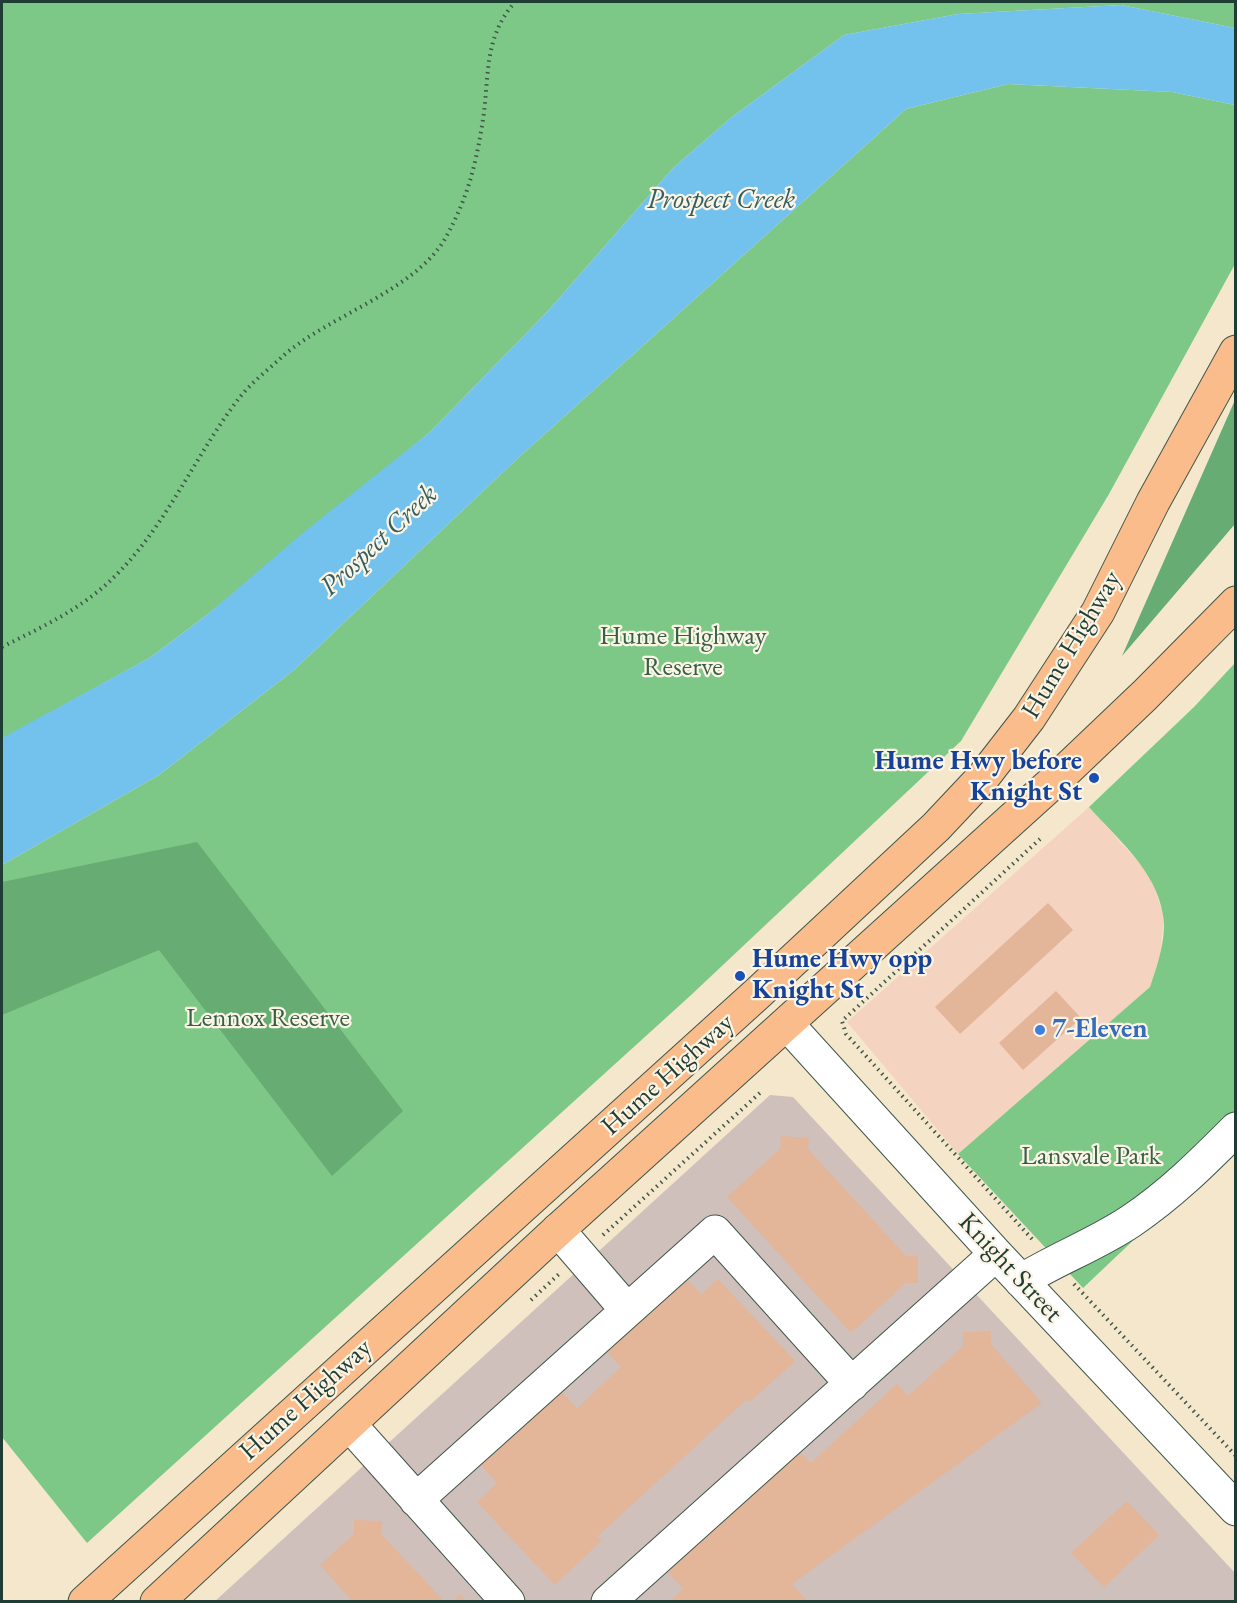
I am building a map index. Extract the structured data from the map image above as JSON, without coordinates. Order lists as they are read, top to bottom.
{
  "streets": {
    "highway": ["Hume Highway"],
    "street": ["Knight Street"]
  },
  "crossings": [
    ["Hume Highway", "Knight Street"]
  ],
  "water": ["Prospect Creek"],
  "parks": ["Hume Highway Reserve", "Lennox Reserve", "Lansvale Park"],
  "places": ["Hume Hwy before Knight St", "Hume Hwy opp Knight St", "7-Eleven"]
}
